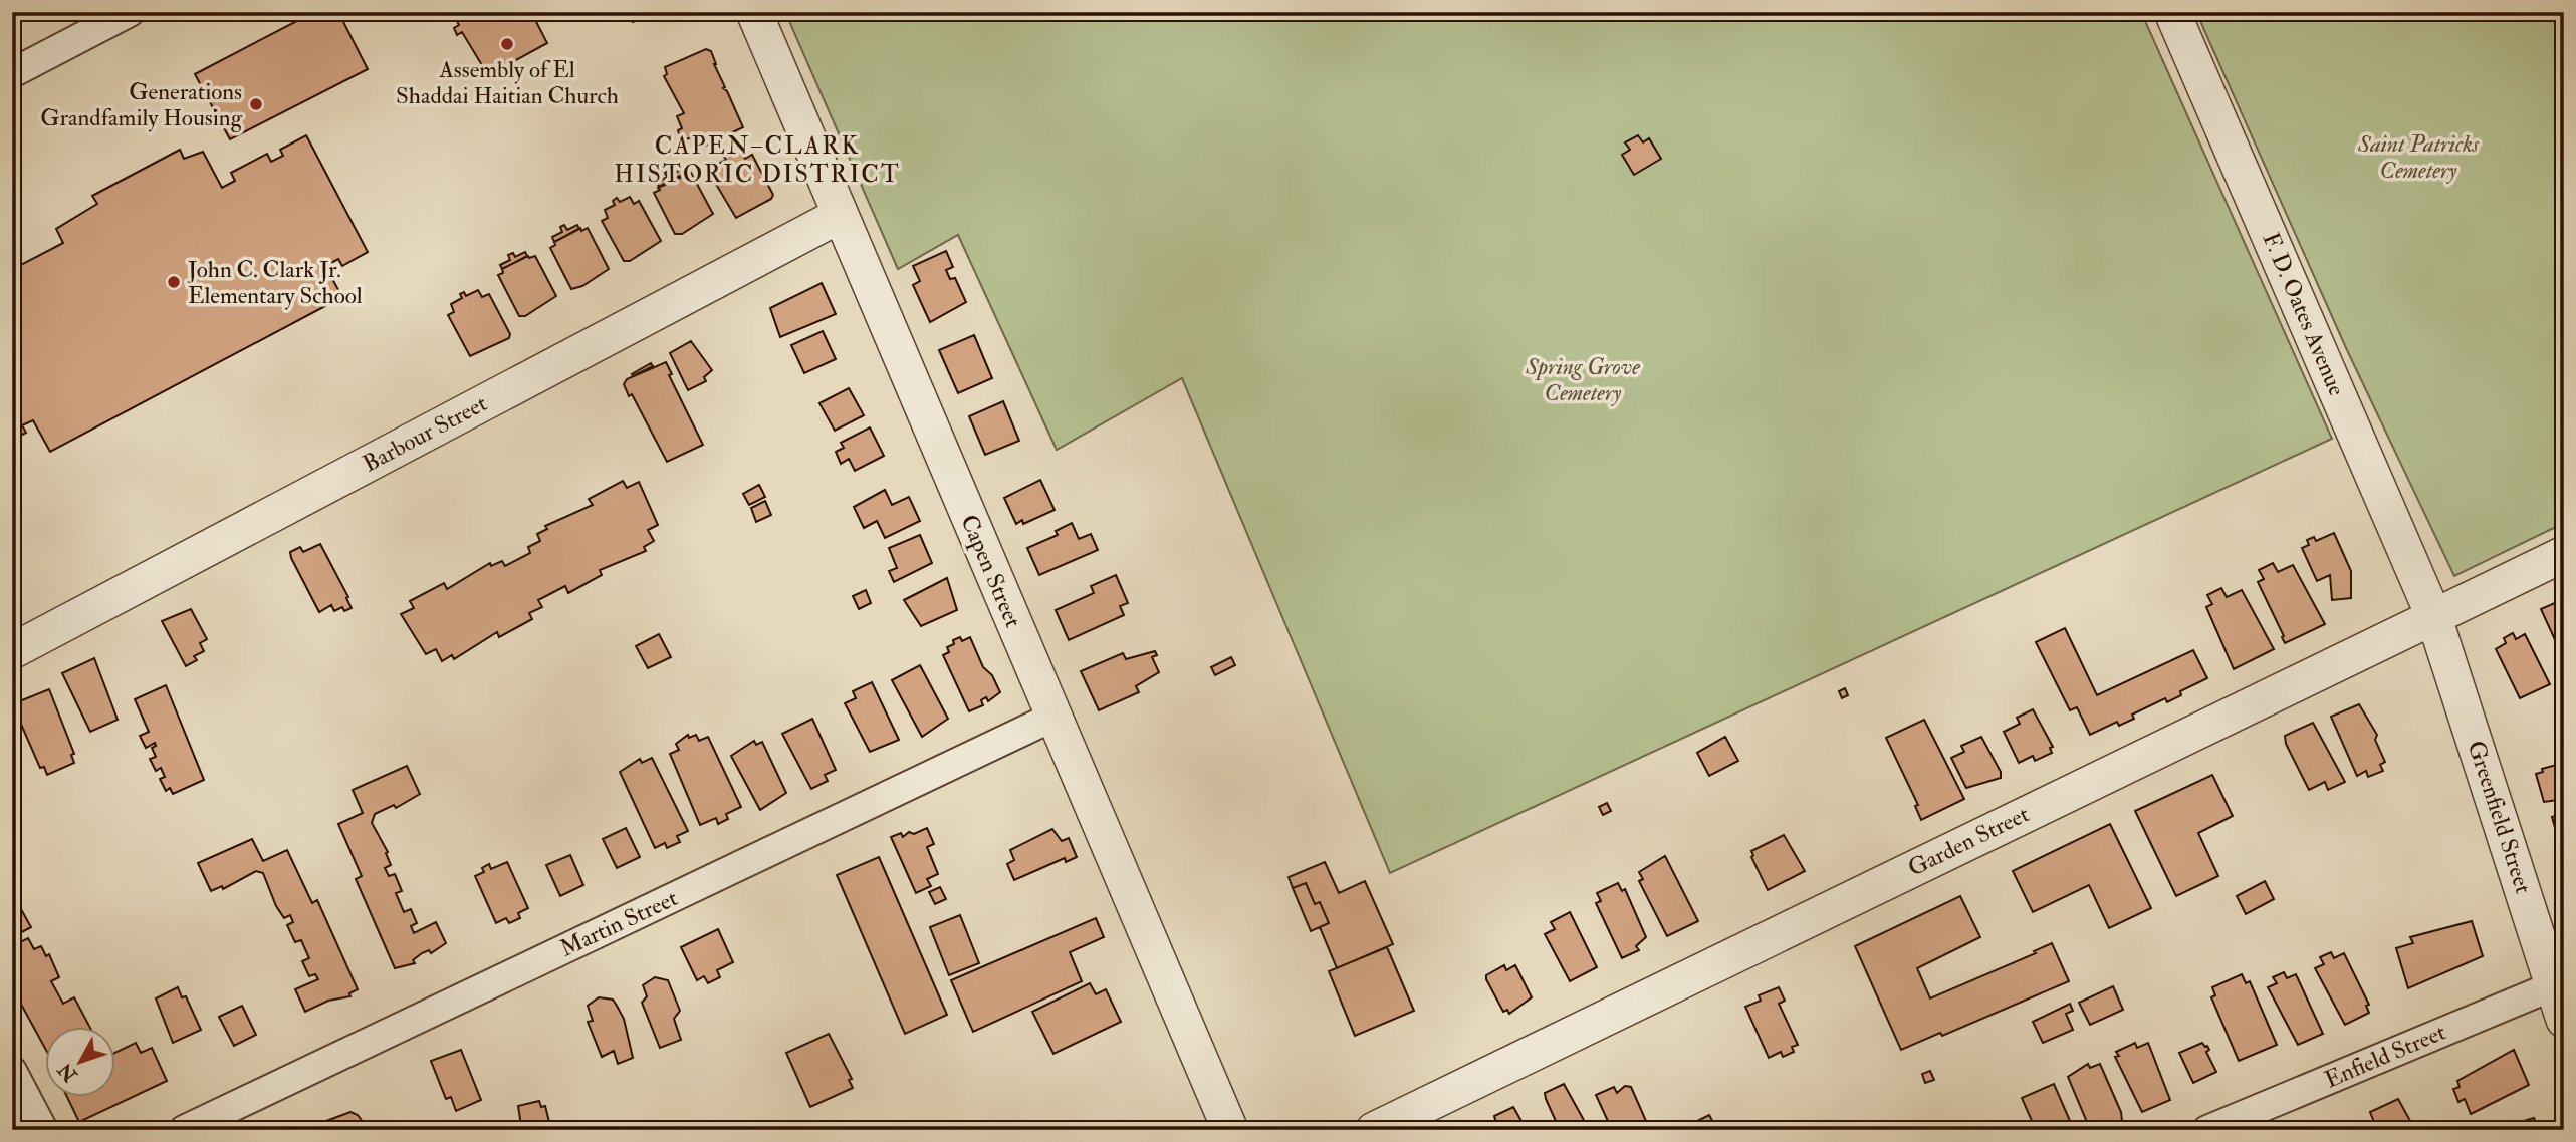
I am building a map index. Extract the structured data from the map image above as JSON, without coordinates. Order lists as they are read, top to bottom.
{
  "streets": {
    "street": [
      "F. D. Oates Avenue",
      "Barbour Street",
      "Capen Street",
      "Greenfield Street",
      "Garden Street",
      "Martin Street",
      "Enfield Street"
    ]
  },
  "crossings": [
    ["F. D. Oates Avenue", "Greenfield Street"],
    ["F. D. Oates Avenue", "Garden Street"],
    ["Barbour Street", "Capen Street"],
    ["Capen Street", "Martin Street"],
    ["Greenfield Street", "Garden Street"],
    ["Greenfield Street", "Enfield Street"]
  ],
  "districts": ["CAPEN–CLARK HISTORIC DISTRICT"],
  "parks": ["Saint Patricks Cemetery", "Spring Grove Cemetery"],
  "places": ["Assembly of El Shaddai Haitian Church", "Generations Grandfamily Housing", "John C. Clark Jr. Elementary School"],
  "north": "bottom left"
}
